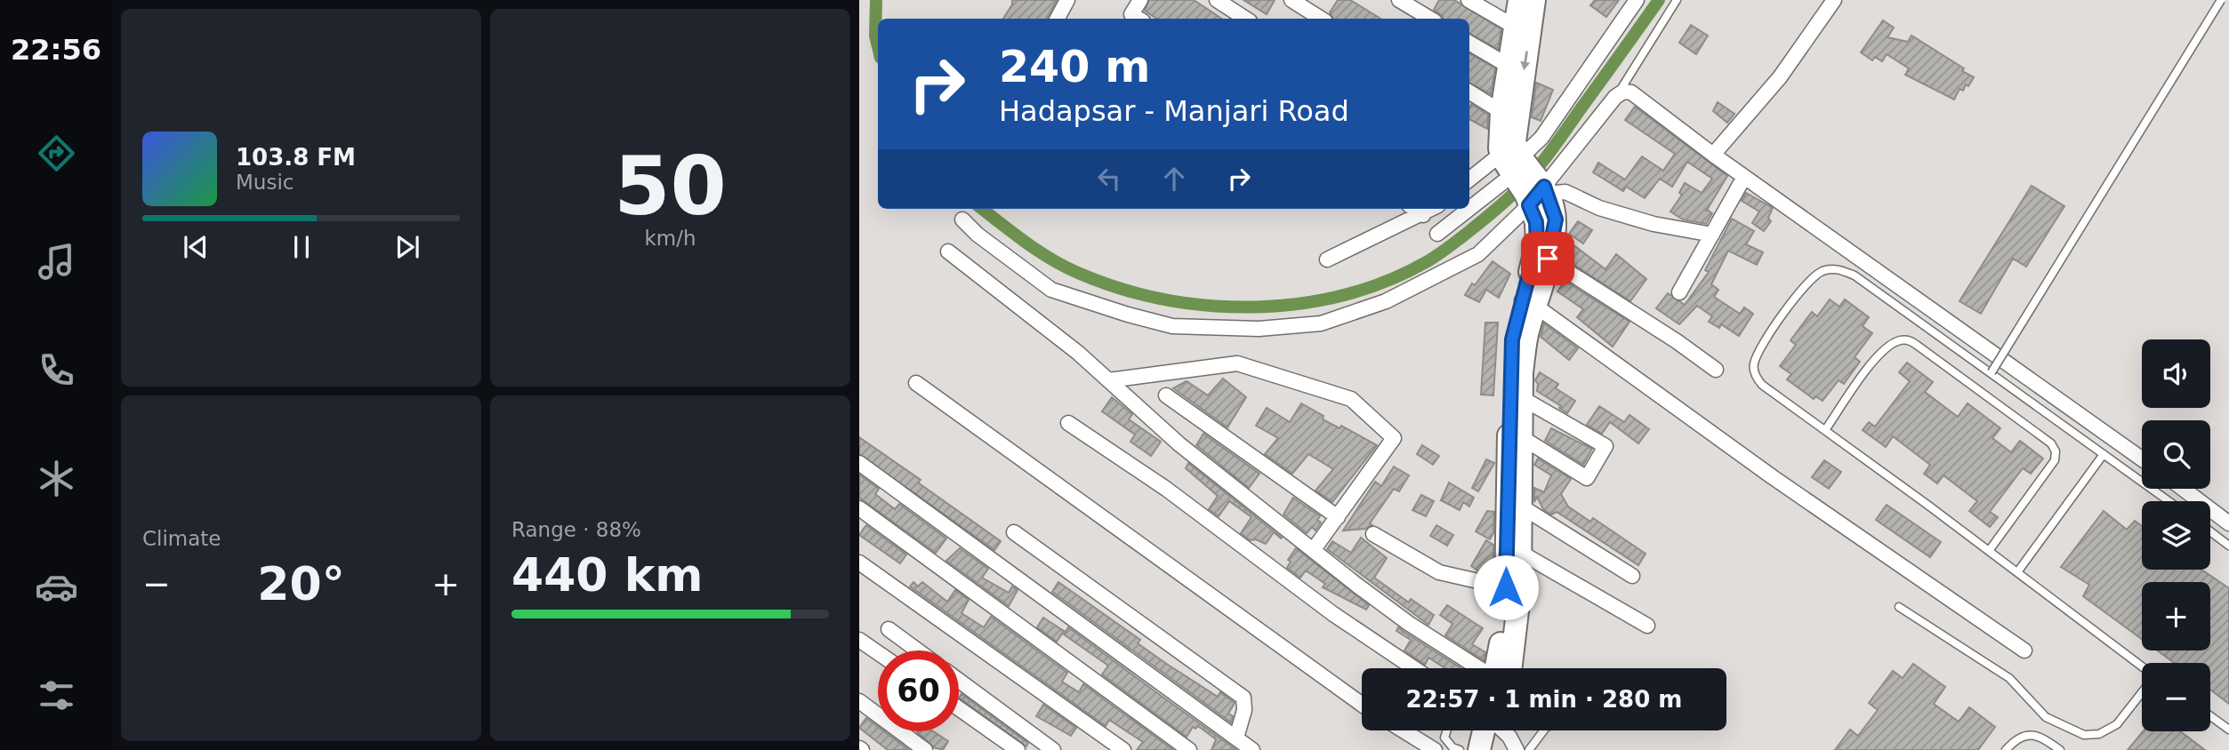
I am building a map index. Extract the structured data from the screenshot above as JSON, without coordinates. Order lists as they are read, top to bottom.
{
  "page": {
    "tabs": "22:56",
    "tile": [
      ["50", "km/h"],
      "Climate",
      ["Range · 88%", "440 km"]
    ],
    "turn": ["240 m", "Hadapsar - Manjari Road"],
    "song": ["103.8 FM", "Music"],
    "map_buttons": ["+", "−"],
    "heat": ["−", "20°", "+"],
    "limit": "60",
    "trip": "22:57 · 1 min · 280 m"
  }
}
